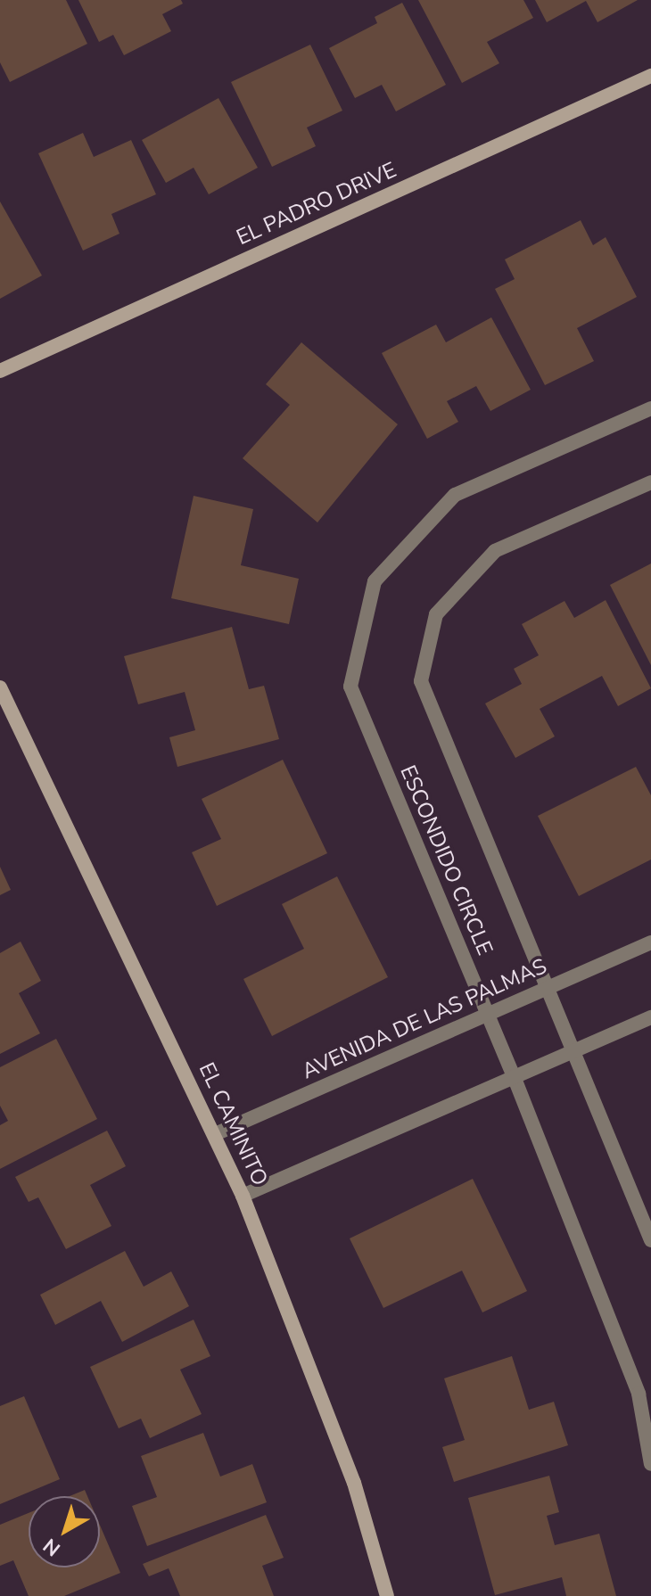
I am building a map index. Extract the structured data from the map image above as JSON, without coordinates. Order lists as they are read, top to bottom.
{
  "streets": {
    "street": [
      "EL PADRO DRIVE",
      "ESCONDIDO CIRCLE",
      "AVENIDA DE LAS PALMAS",
      "EL CAMINITO"
    ]
  },
  "crossings": [
    ["ESCONDIDO CIRCLE", "AVENIDA DE LAS PALMAS"],
    ["AVENIDA DE LAS PALMAS", "EL CAMINITO"]
  ],
  "north": "bottom left"
}
